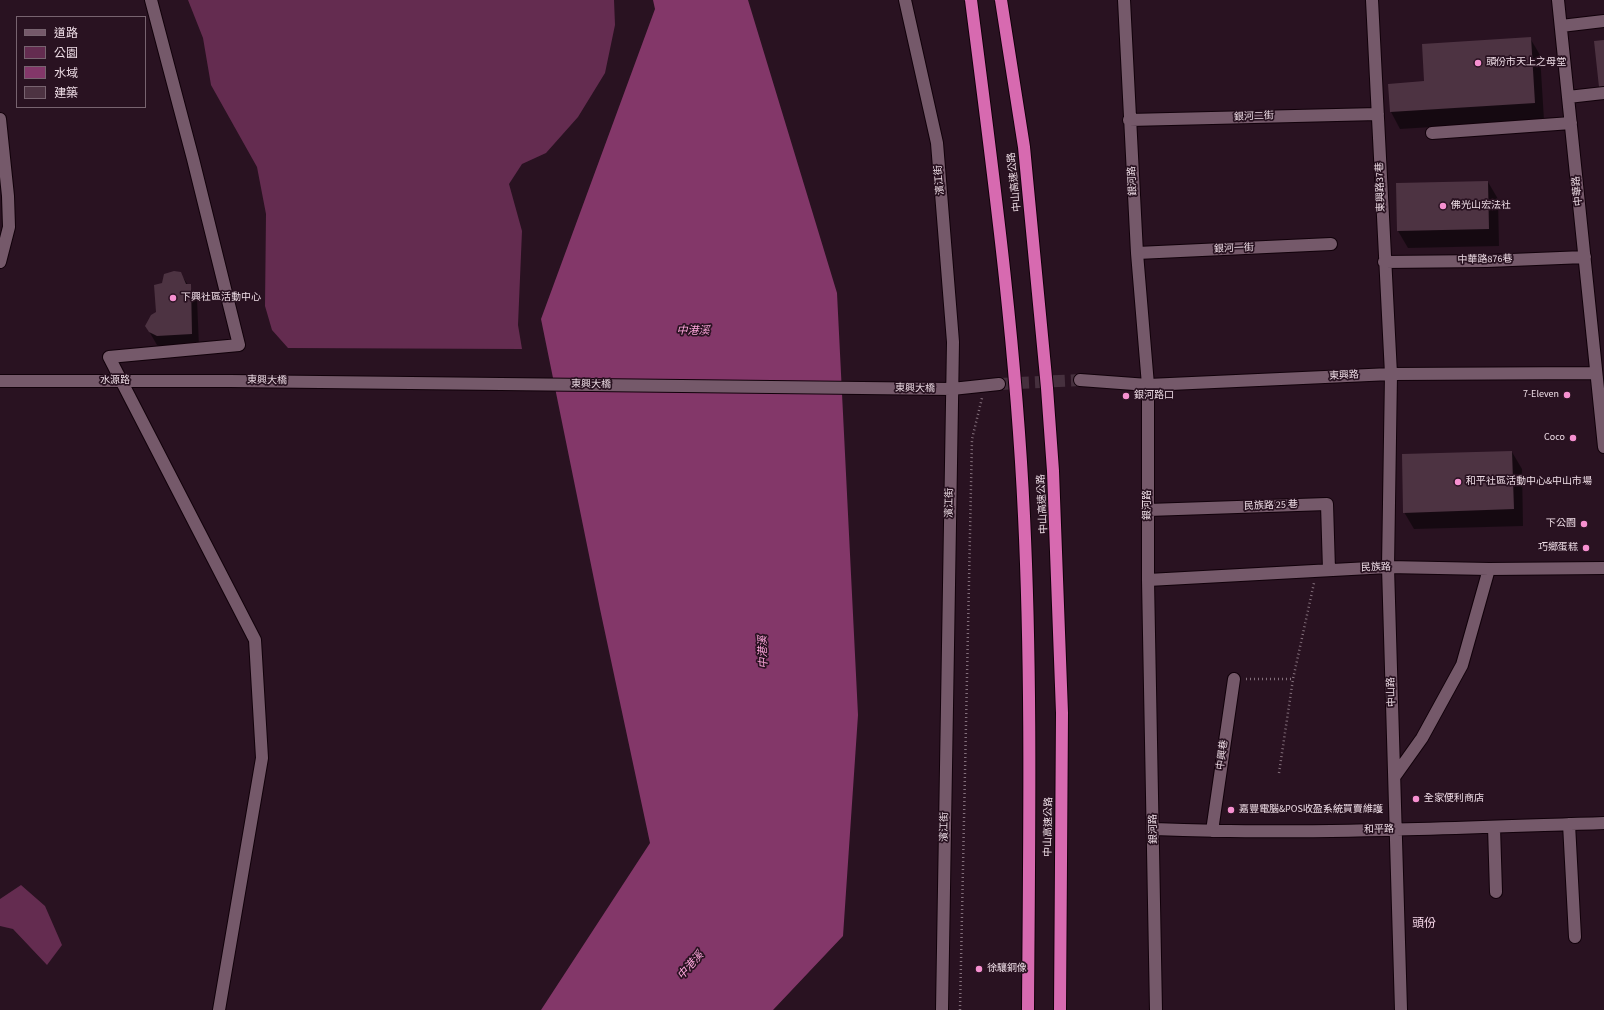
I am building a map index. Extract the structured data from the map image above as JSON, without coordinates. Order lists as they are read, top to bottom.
{
  "streets": {
    "highway": ["中山高速公路"],
    "street": [
      "銀河二街",
      "濱江街",
      "銀河路",
      "東興路37巷",
      "中華路",
      "銀河一街",
      "中華路876巷",
      "東興路",
      "水源路",
      "東興大橋",
      "民族路 25 巷",
      "民族路",
      "中山路",
      "中興巷",
      "和平路"
    ]
  },
  "crossings": [
    ["銀河二街", "銀河路"],
    ["銀河二街", "東興路37巷"],
    ["濱江街", "東興大橋"],
    ["銀河路", "銀河一街"],
    ["銀河路", "東興路"],
    ["銀河路", "民族路 25 巷"],
    ["銀河路", "民族路"],
    ["銀河路", "和平路"],
    ["東興路37巷", "中華路876巷"],
    ["東興路37巷", "東興路"],
    ["東興路37巷", "中山路"],
    ["中華路", "中華路876巷"],
    ["中華路", "東興路"],
    ["東興路", "中山路"],
    ["水源路", "東興大橋"],
    ["民族路 25 巷", "民族路"],
    ["民族路", "中山路"],
    ["中山路", "和平路"],
    ["中興巷", "和平路"]
  ],
  "districts": ["頭份"],
  "water": ["中港溪"],
  "places": [
    "頭份市天上之母堂",
    "佛光山宏法社",
    "下興社區活動中心",
    "7-Eleven",
    "銀河路口",
    "Coco",
    "和平社區活動中心&中山市場",
    "下公園",
    "巧鄉蛋糕",
    "全家便利商店",
    "嘉豐電腦&POS收盈系統買賣維護",
    "徐驤銅像"
  ],
  "legend": [
    "道路",
    "公園",
    "水域",
    "建築"
  ]
}
